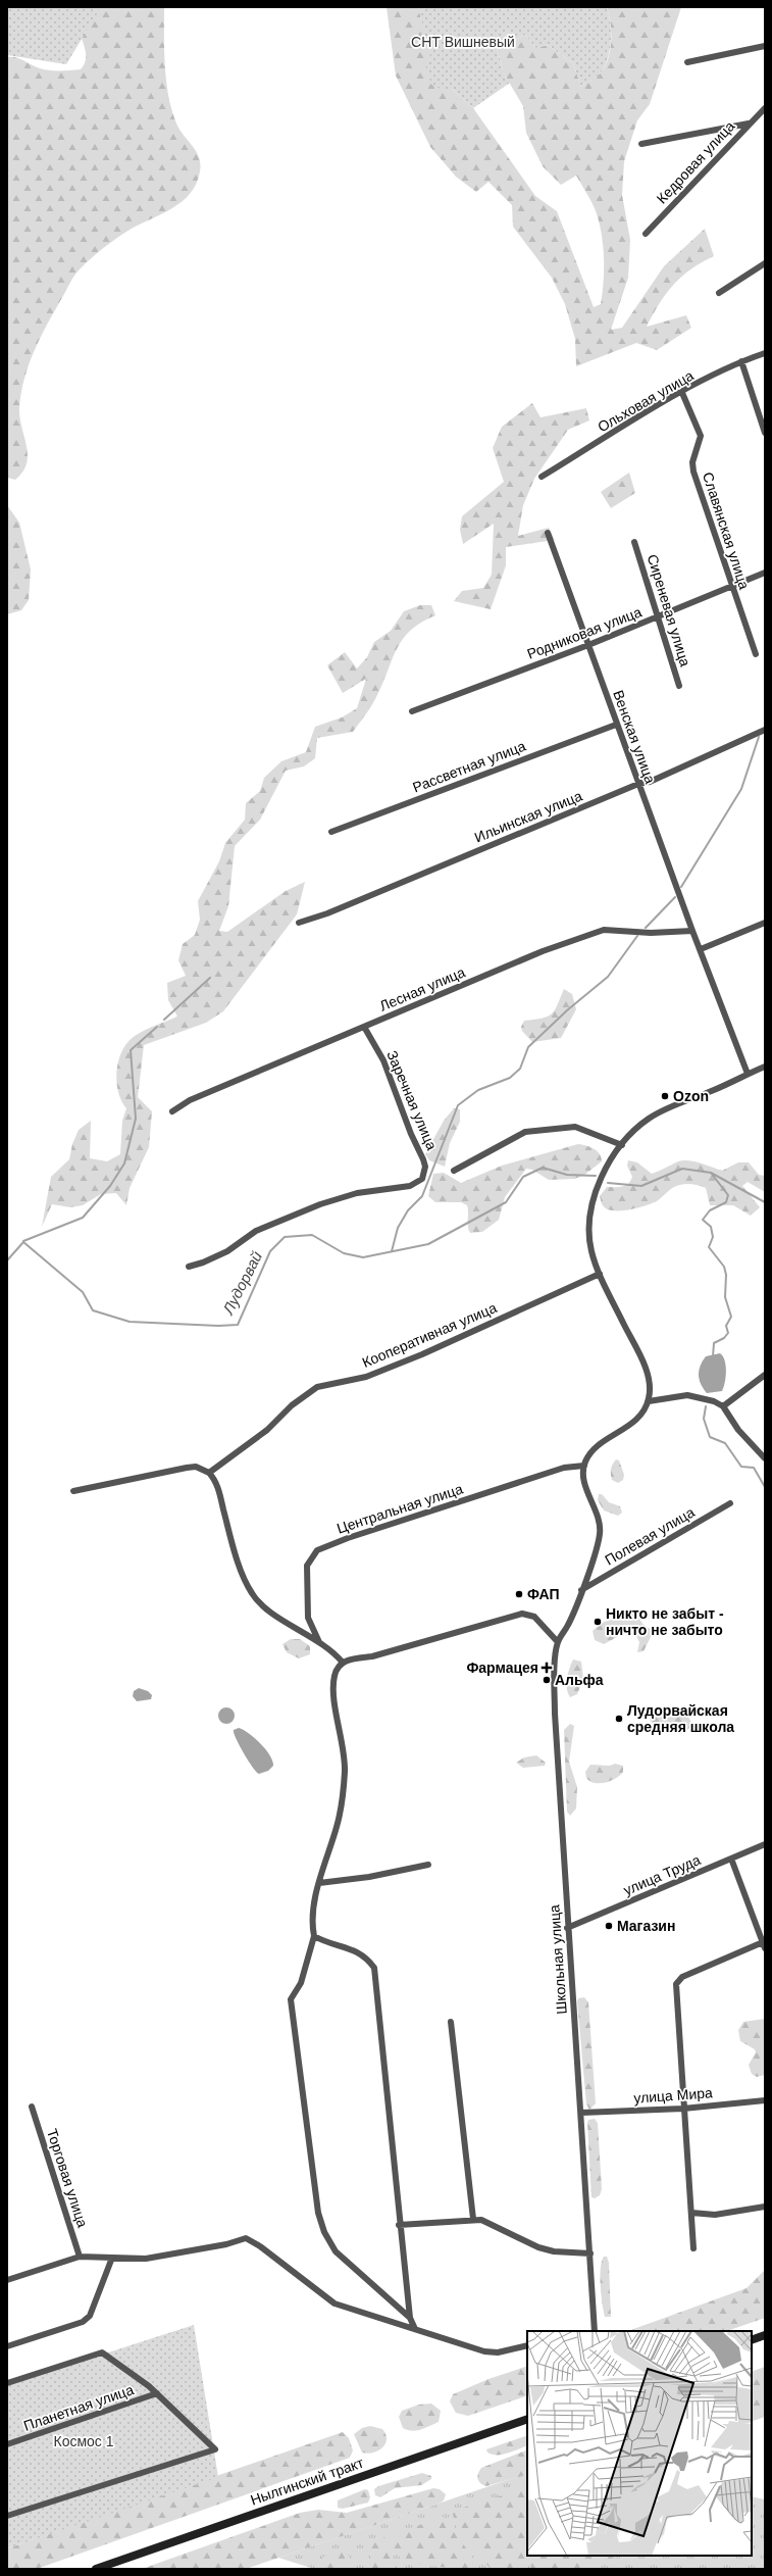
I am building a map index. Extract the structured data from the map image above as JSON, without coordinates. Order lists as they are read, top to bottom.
{
  "streets": {
    "main road": ["Нылгинский тракт"],
    "street": [
      "Кедровая улица",
      "Ольховая улица",
      "Славянская улица",
      "Сиреневая улица",
      "Родниковая улица",
      "Венская улица",
      "Рассветная улица",
      "Ильинская улица",
      "Лесная улица",
      "Заречная улица",
      "Кооперативная улица",
      "Центральная улица",
      "Полевая улица",
      "улица Труда",
      "Школьная улица",
      "улица Мира",
      "Торговая улица",
      "Планетная улица"
    ]
  },
  "crossings": [
    ["Ольховая улица", "Славянская улица"],
    ["Славянская улица", "Родниковая улица"],
    ["Сиреневая улица", "Родниковая улица"],
    ["Родниковая улица", "Венская улица"],
    ["Венская улица", "Рассветная улица"],
    ["Венская улица", "Ильинская улица"],
    ["Венская улица", "Лесная улица"],
    ["Лесная улица", "Заречная улица"],
    ["улица Труда", "Школьная улица"],
    ["Школьная улица", "улица Мира"]
  ],
  "water": ["Лудорвай"],
  "parks": ["СНТ Вишневый", "Космос 1"],
  "places": {
    "other": [
      "Ozon",
      "ФАП",
      "Никто не забыт - ничто не забыто",
      "Альфа",
      "Лудорвайская средняя школа",
      "Магазин"
    ],
    "health": ["Фармацея"]
  }
}
